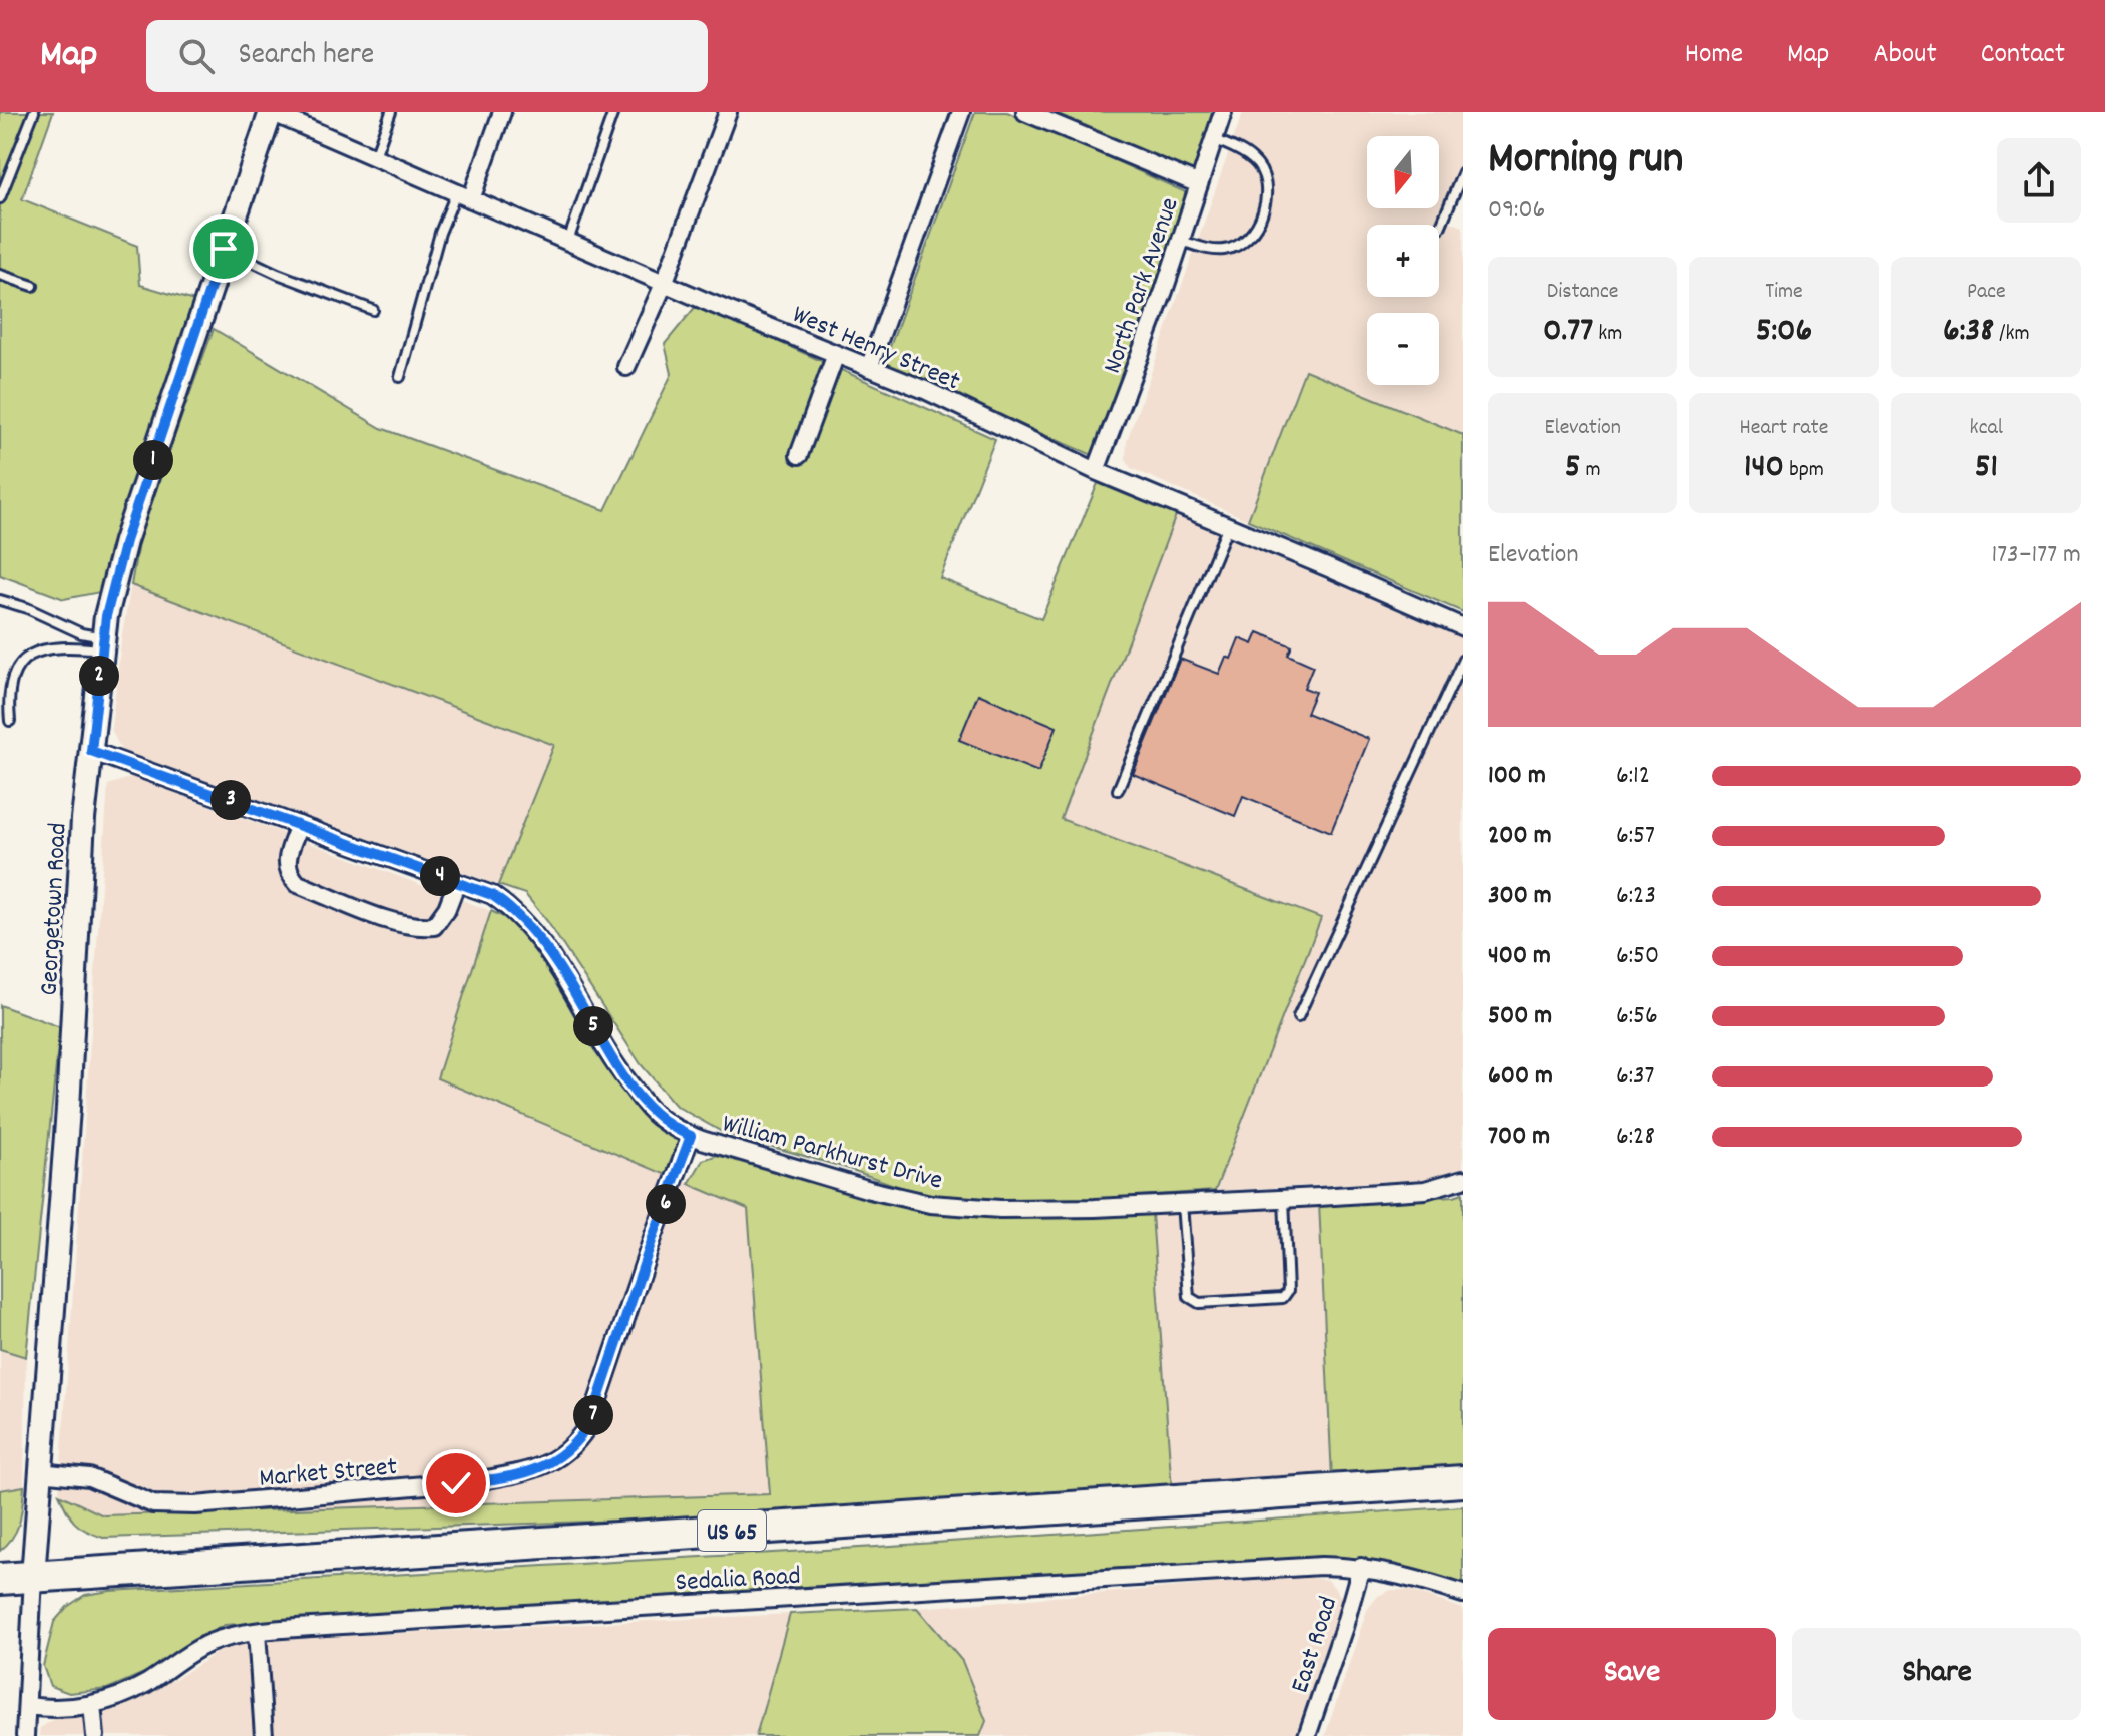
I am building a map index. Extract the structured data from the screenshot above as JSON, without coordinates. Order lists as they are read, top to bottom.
{
  "streets": {
    "highway": ["US 65"],
    "street": [
      "North Park Avenue",
      "West Henry Street",
      "Georgetown Road",
      "William Parkhurst Drive",
      "Market Street",
      "Sedalia Road",
      "East Road"
    ]
  },
  "crossings": [
    ["North Park Avenue", "West Henry Street"],
    ["West Henry Street", "Georgetown Road"],
    ["Georgetown Road", "William Parkhurst Drive"],
    ["Georgetown Road", "Market Street"],
    ["Georgetown Road", "US 65"],
    ["Georgetown Road", "Sedalia Road"],
    ["William Parkhurst Drive", "Market Street"],
    ["Sedalia Road", "East Road"]
  ],
  "north": "bottom",
  "page": {
    "header": "Map",
    "search": "Search here",
    "nav": [
      "Home",
      "Map",
      "About",
      "Contact"
    ],
    "heading": ["Morning run", "09:06"],
    "map_buttons": ["+", "−"],
    "stats": [
      ["Distance", "0.77 km"],
      ["Time", "5:06"],
      ["Pace", "6:38 /km"],
      ["Elevation", "5 m"],
      ["Heart rate", "140 bpm"],
      ["kcal", "51"]
    ],
    "pins": [
      "1",
      "2",
      "3",
      "4",
      "5",
      "6",
      "7"
    ],
    "chart": ["Elevation", "173–177 m"],
    "list": [
      {
        "name": "100 m",
        "note": "6:12"
      },
      {
        "name": "200 m",
        "note": "6:57"
      },
      {
        "name": "300 m",
        "note": "6:23"
      },
      {
        "name": "400 m",
        "note": "6:50"
      },
      {
        "name": "500 m",
        "note": "6:56"
      },
      {
        "name": "600 m",
        "note": "6:37"
      },
      {
        "name": "700 m",
        "note": "6:28"
      }
    ],
    "buttons": ["Save", "Share"]
  }
}
